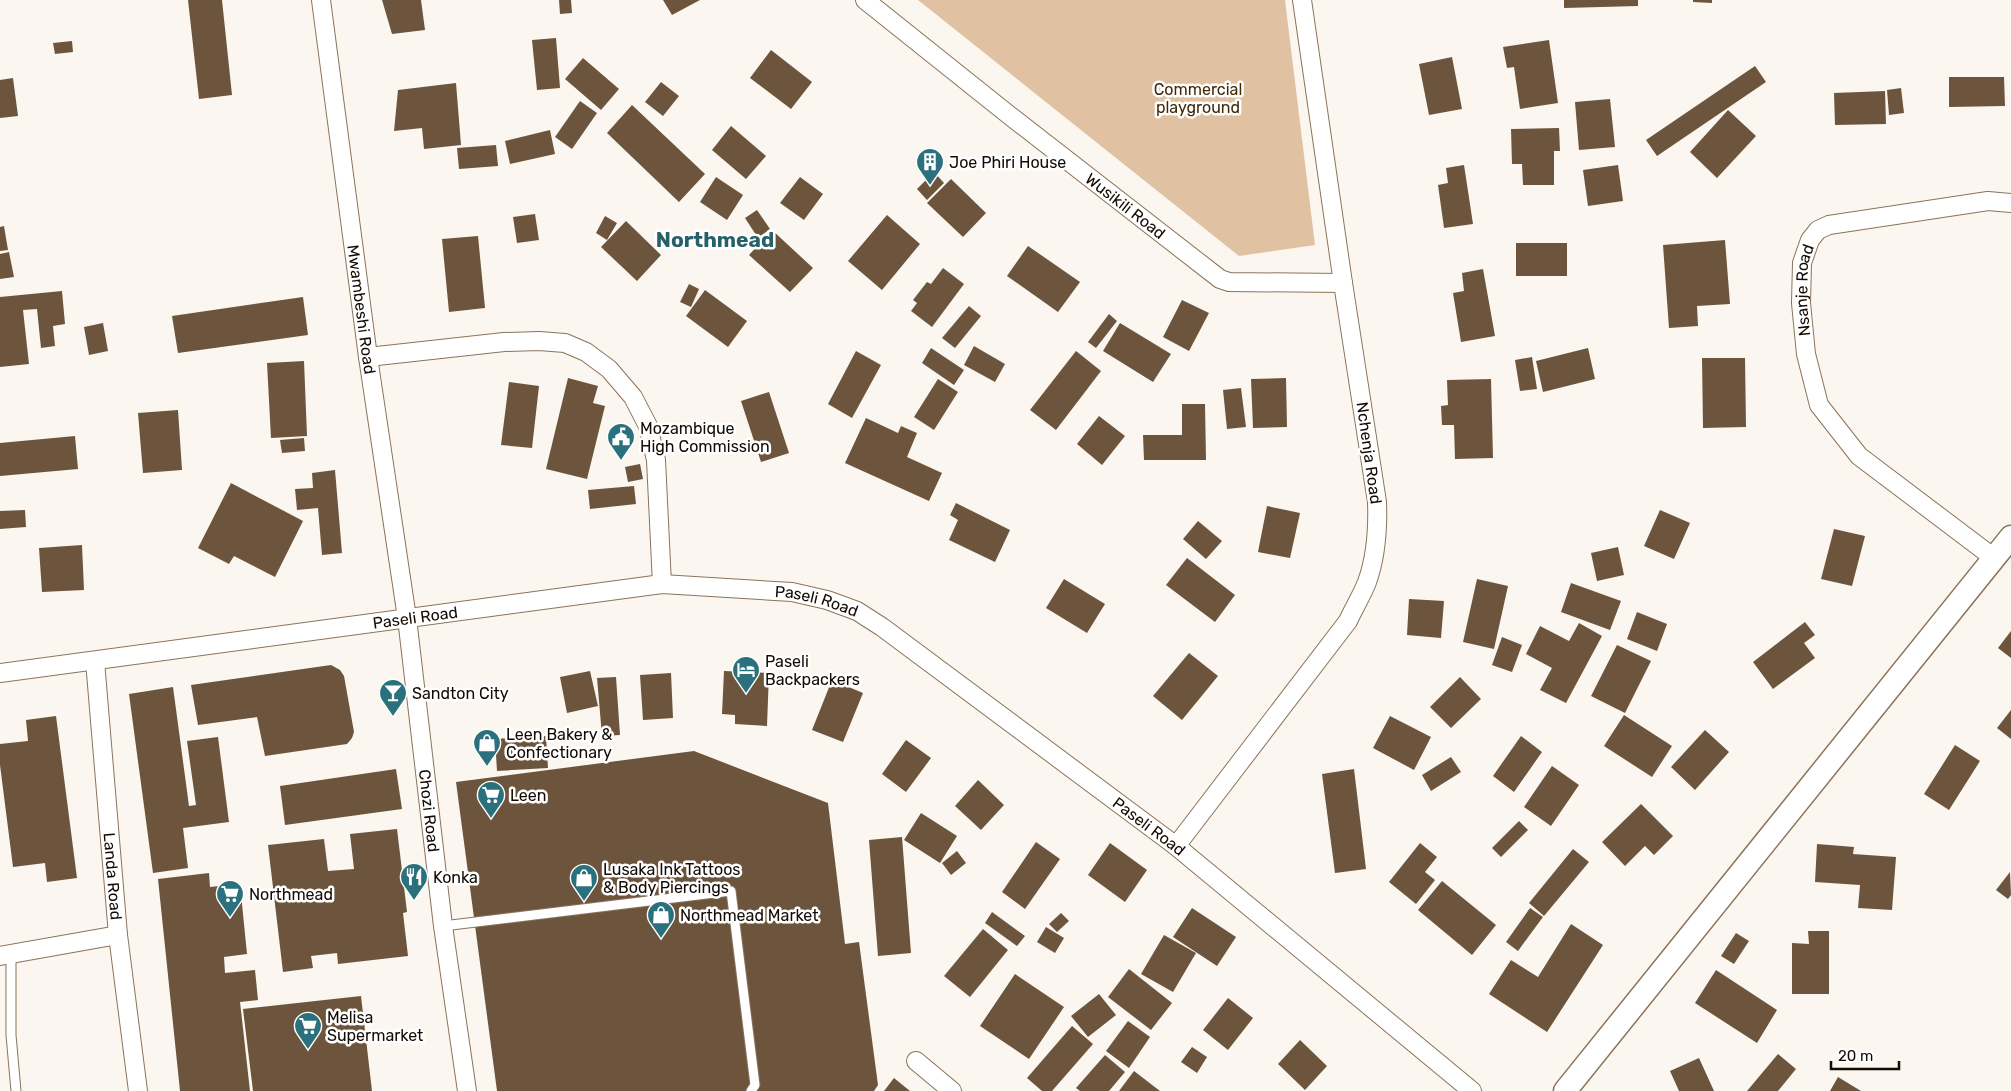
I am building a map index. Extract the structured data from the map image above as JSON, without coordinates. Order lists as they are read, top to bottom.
{
  "streets": {
    "street": [
      "Wusikili Road",
      "Nsanje Road",
      "Mwambeshi Road",
      "Nchenja Road",
      "Paseli Road",
      "Chozi Road",
      "Landa Road"
    ]
  },
  "crossings": [
    ["Wusikili Road", "Nchenja Road"],
    ["Mwambeshi Road", "Paseli Road"],
    ["Mwambeshi Road", "Chozi Road"],
    ["Nchenja Road", "Paseli Road"],
    ["Paseli Road", "Chozi Road"],
    ["Paseli Road", "Landa Road"]
  ],
  "districts": ["Northmead"],
  "parks": ["Commercial playground"],
  "places": {
    "building": ["Joe Phiri House"],
    "public building": ["Mozambique High Commission"],
    "hotel": ["Paseli Backpackers"],
    "bar": ["Sandton City"],
    "shop": ["Leen Bakery & Confectionary", "Lusaka Ink Tattoos & Body Piercings", "Northmead Market"],
    "supermarket": ["Leen", "Northmead", "Melisa Supermarket"],
    "restaurant": ["Konka"]
  },
  "scale_bar": "20 m"
}
